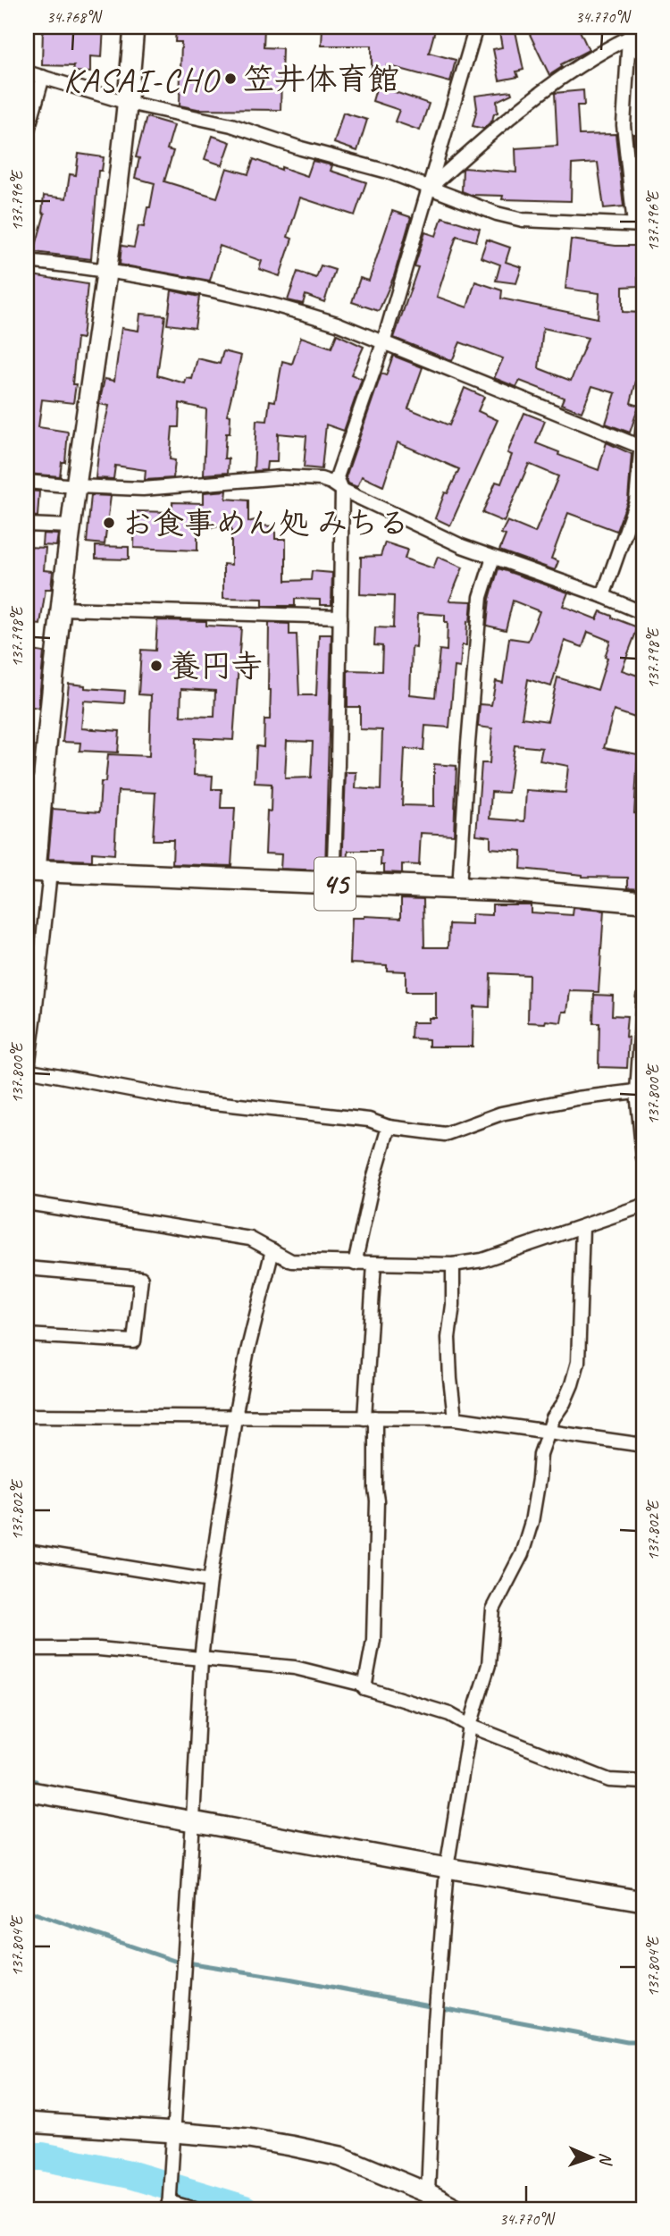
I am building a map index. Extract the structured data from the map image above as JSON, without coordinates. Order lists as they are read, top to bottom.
{
  "streets": {
    "main road": ["45"]
  },
  "districts": ["KASAI-CHO"],
  "places": ["笠井体育館", "お食事めん処 みちる", "養円寺"],
  "north": "right",
  "coordinates": [
    "34.768°N",
    "34.770°N",
    "137.796°E",
    "137.798°E",
    "137.800°E",
    "137.802°E",
    "137.804°E"
  ]
}
